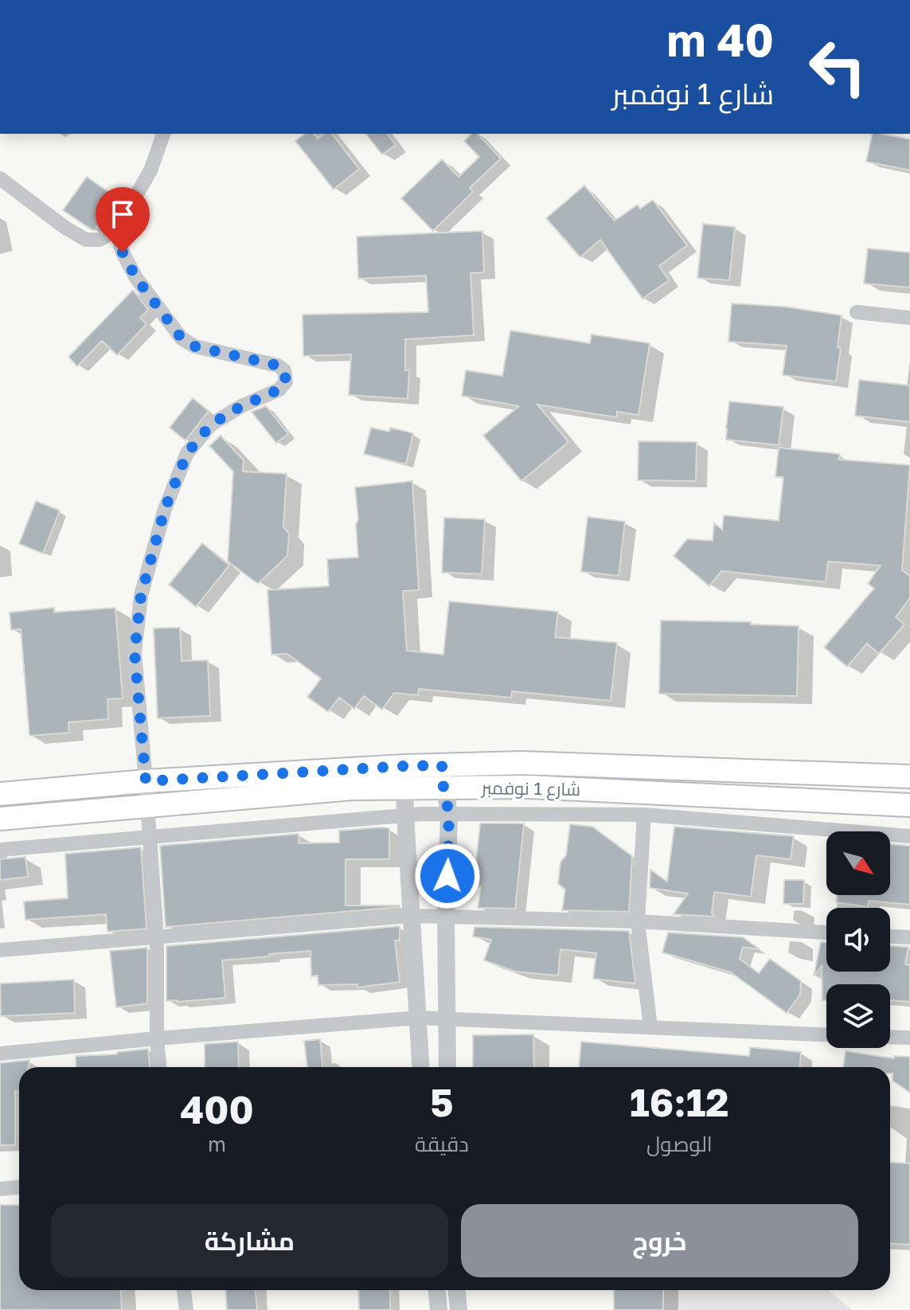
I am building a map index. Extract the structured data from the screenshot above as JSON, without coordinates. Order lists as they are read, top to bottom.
{
  "streets": {
    "main road": ["شارع 1 نوفمبر"]
  },
  "north": "bottom right",
  "page": {
    "turn": ["40 m", "شارع 1 نوفمبر"],
    "eta": [
      "16:12",
      "الوصول",
      "5",
      "دقيقة",
      "400",
      "m"
    ],
    "buttons": ["خروج", "مشاركة"]
  }
}
